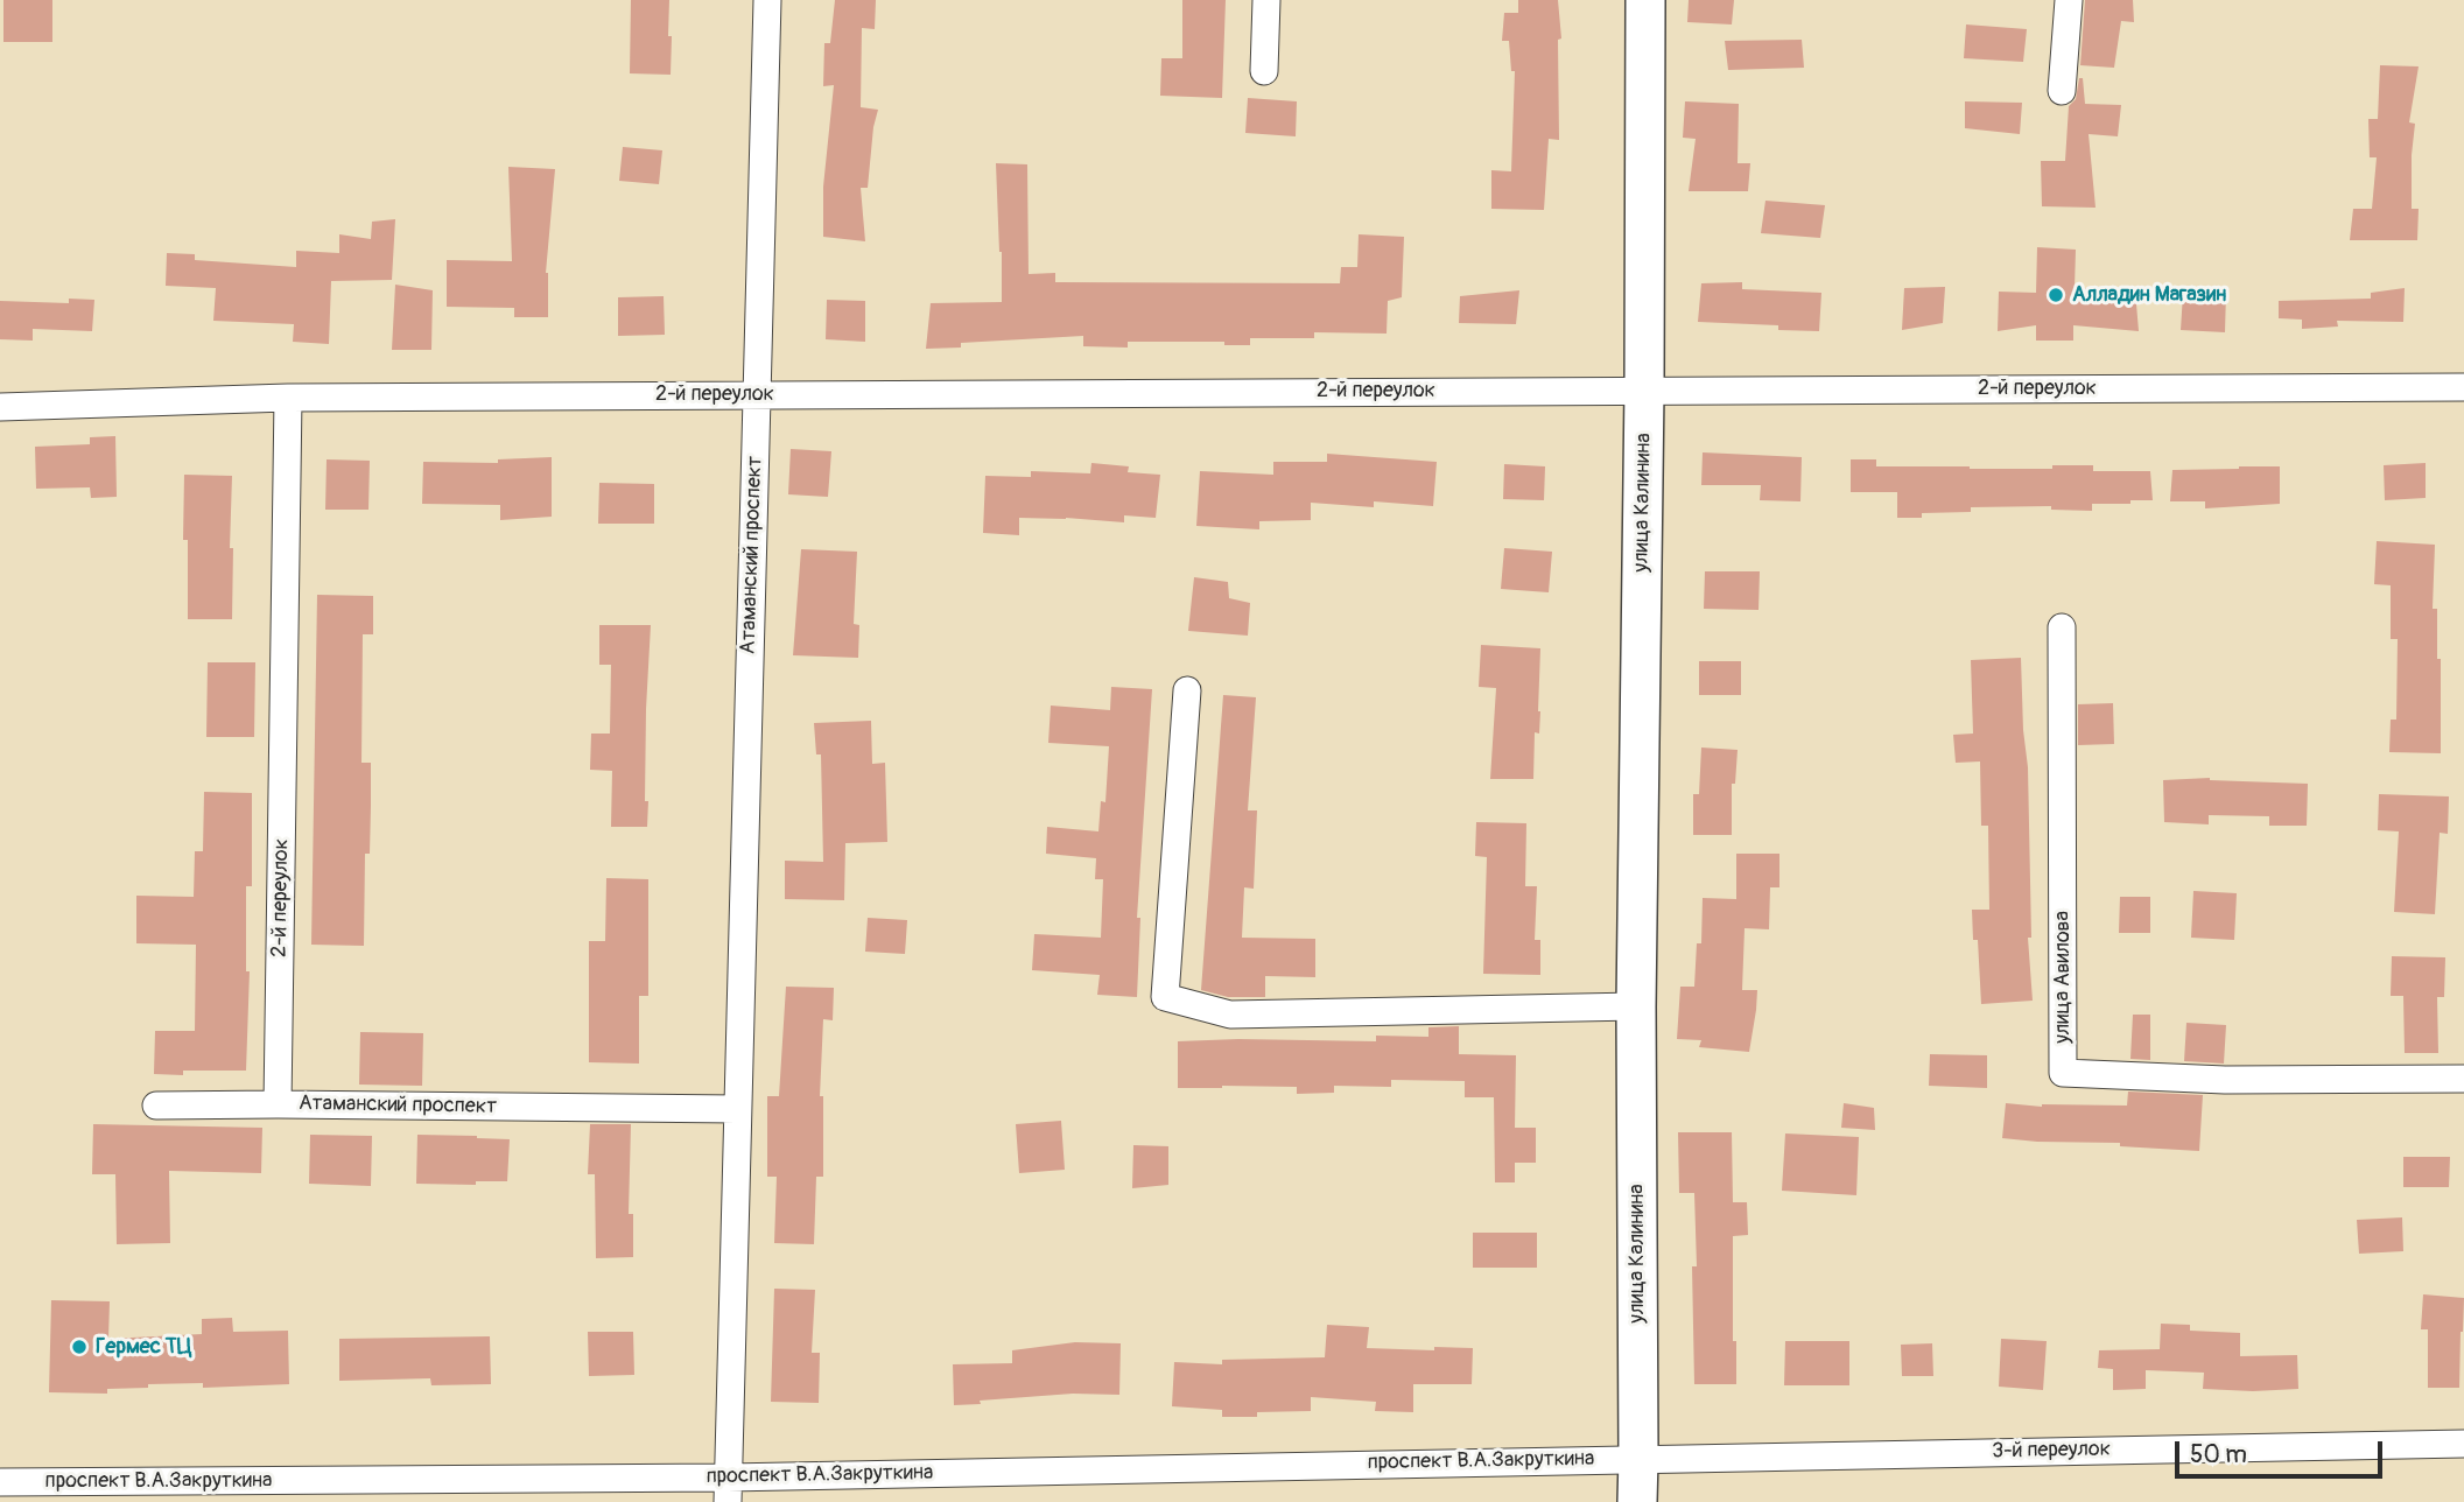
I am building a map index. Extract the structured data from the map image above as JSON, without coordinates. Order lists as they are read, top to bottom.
{
  "streets": {
    "main road": ["улица Калинина"],
    "street": [
      "2-й переулок",
      "Атаманский проспект",
      "улица Авилова",
      "3-й переулок",
      "проспект В.А.Закруткина"
    ]
  },
  "crossings": [
    ["2-й переулок", "улица Калинина"],
    ["2-й переулок", "Атаманский проспект"],
    ["улица Калинина", "3-й переулок"],
    ["улица Калинина", "проспект В.А.Закруткина"],
    ["Атаманский проспект", "проспект В.А.Закруткина"],
    ["3-й переулок", "проспект В.А.Закруткина"]
  ],
  "places": ["Алладин Магазин", "Гермес ТЦ"],
  "scale_bar": "50 m"
}
